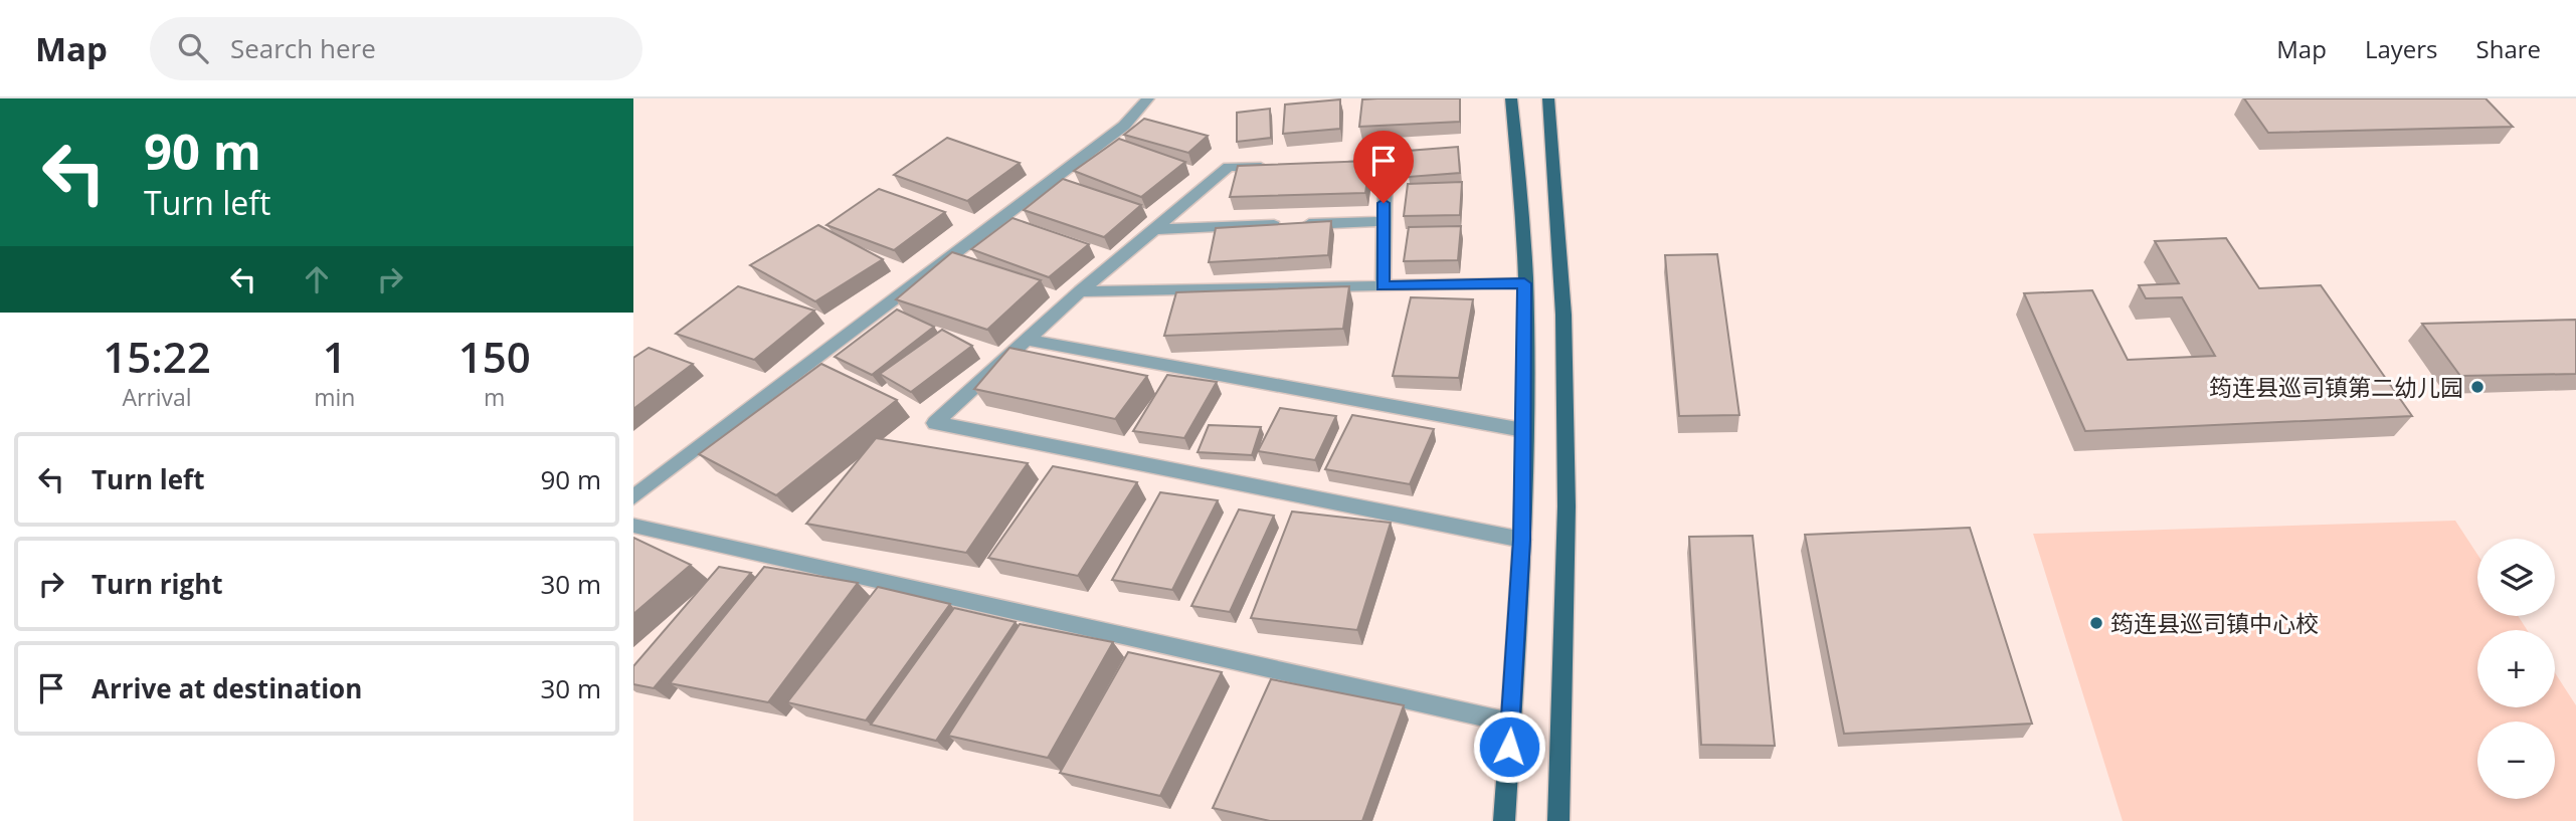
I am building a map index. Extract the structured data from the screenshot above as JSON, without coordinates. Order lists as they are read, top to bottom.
{
  "places": ["筠连县巡司镇第二幼儿园", "筠连县巡司镇中心校"],
  "page": {
    "header": "Map",
    "search": "Search here",
    "nav": ["Map", "Layers", "Share"],
    "turn": ["90 m", "Turn left"],
    "eta": [
      "15:22",
      "Arrival",
      "1",
      "min",
      "150",
      "m"
    ],
    "list": [
      {
        "name": "Turn left",
        "value": "90 m"
      },
      {
        "name": "Turn right",
        "value": "30 m"
      },
      {
        "name": "Arrive at destination",
        "value": "30 m"
      }
    ],
    "map_buttons": ["+", "−"]
  }
}
